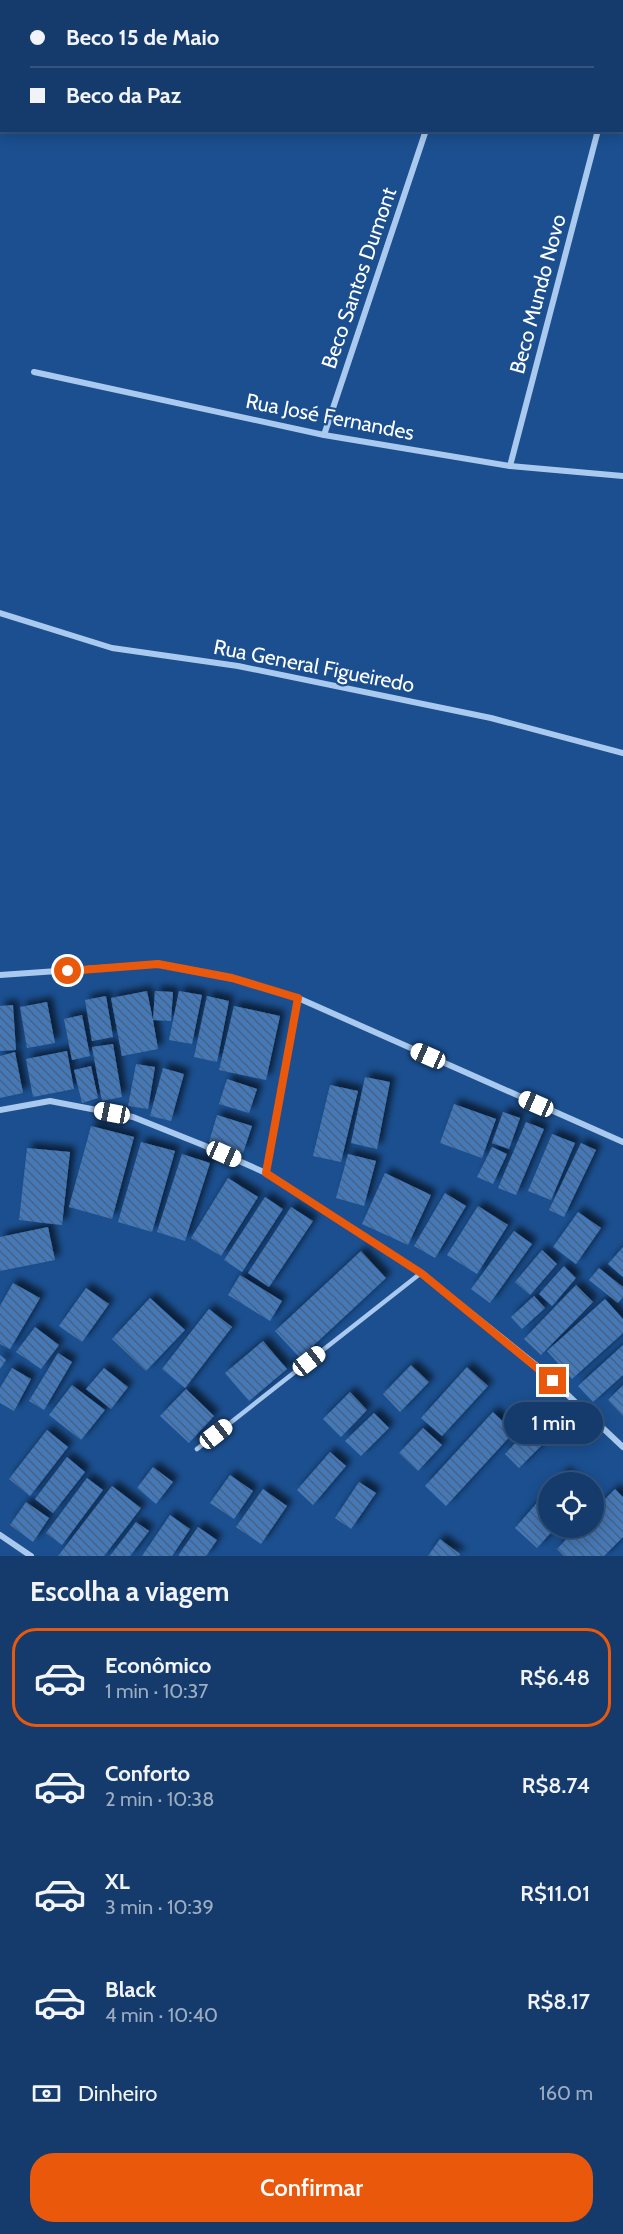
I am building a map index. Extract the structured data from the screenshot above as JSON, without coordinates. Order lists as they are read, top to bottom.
{
  "streets": {
    "street": [
      "Beco Santos Dumont",
      "Beco Mundo Novo",
      "Rua José Fernandes",
      "Rua General Figueiredo"
    ]
  },
  "crossings": [
    ["Beco Santos Dumont", "Rua José Fernandes"],
    ["Beco Mundo Novo", "Rua José Fernandes"]
  ],
  "page": {
    "banner": ["Beco 15 de Maio", "Beco da Paz"],
    "bubble": "1 min",
    "heading": "Escolha a viagem",
    "list": [
      {
        "name": "Econômico",
        "note": "1 min · 10:37",
        "value": "R$6.48"
      },
      {
        "name": "Conforto",
        "note": "2 min · 10:38",
        "value": "R$8.74"
      },
      {
        "name": "XL",
        "note": "3 min · 10:39",
        "value": "R$11.01"
      },
      {
        "name": "Black",
        "note": "4 min · 10:40",
        "value": "R$8.17"
      }
    ],
    "pay": ["Dinheiro", "160 m"],
    "buttons": "Confirmar"
  }
}
